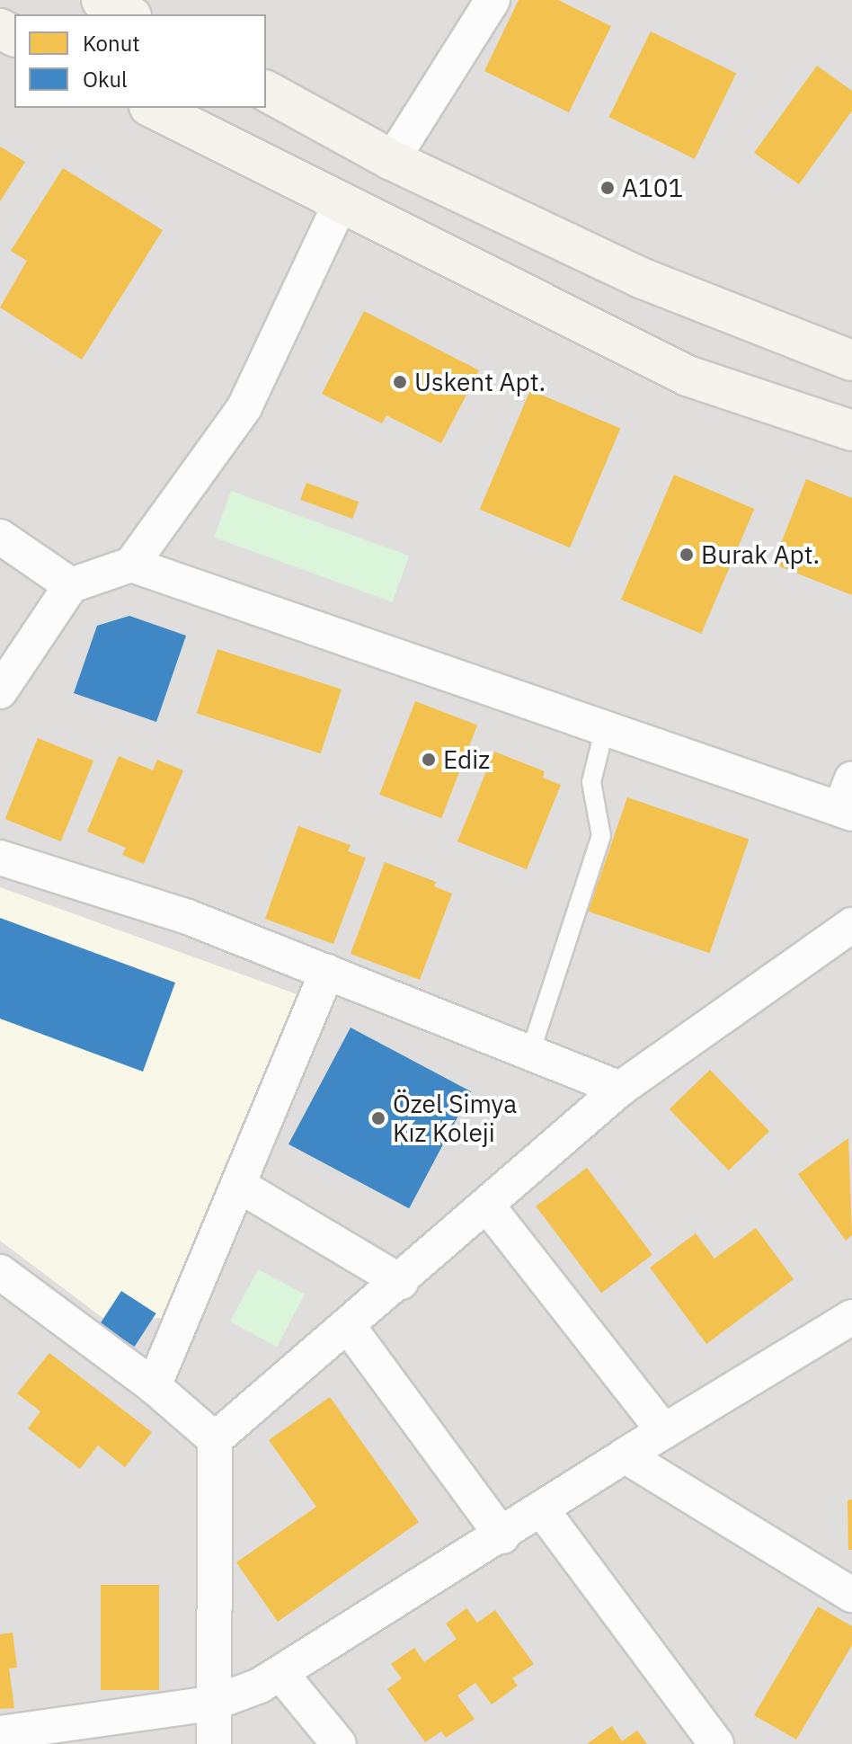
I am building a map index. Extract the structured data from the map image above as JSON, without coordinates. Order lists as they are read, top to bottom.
{
  "places": [
    "A101",
    "Uskent Apt.",
    "Burak Apt.",
    "Ediz",
    "Özel Simya Kız Koleji"
  ],
  "legend": ["Konut", "Okul"]
}
